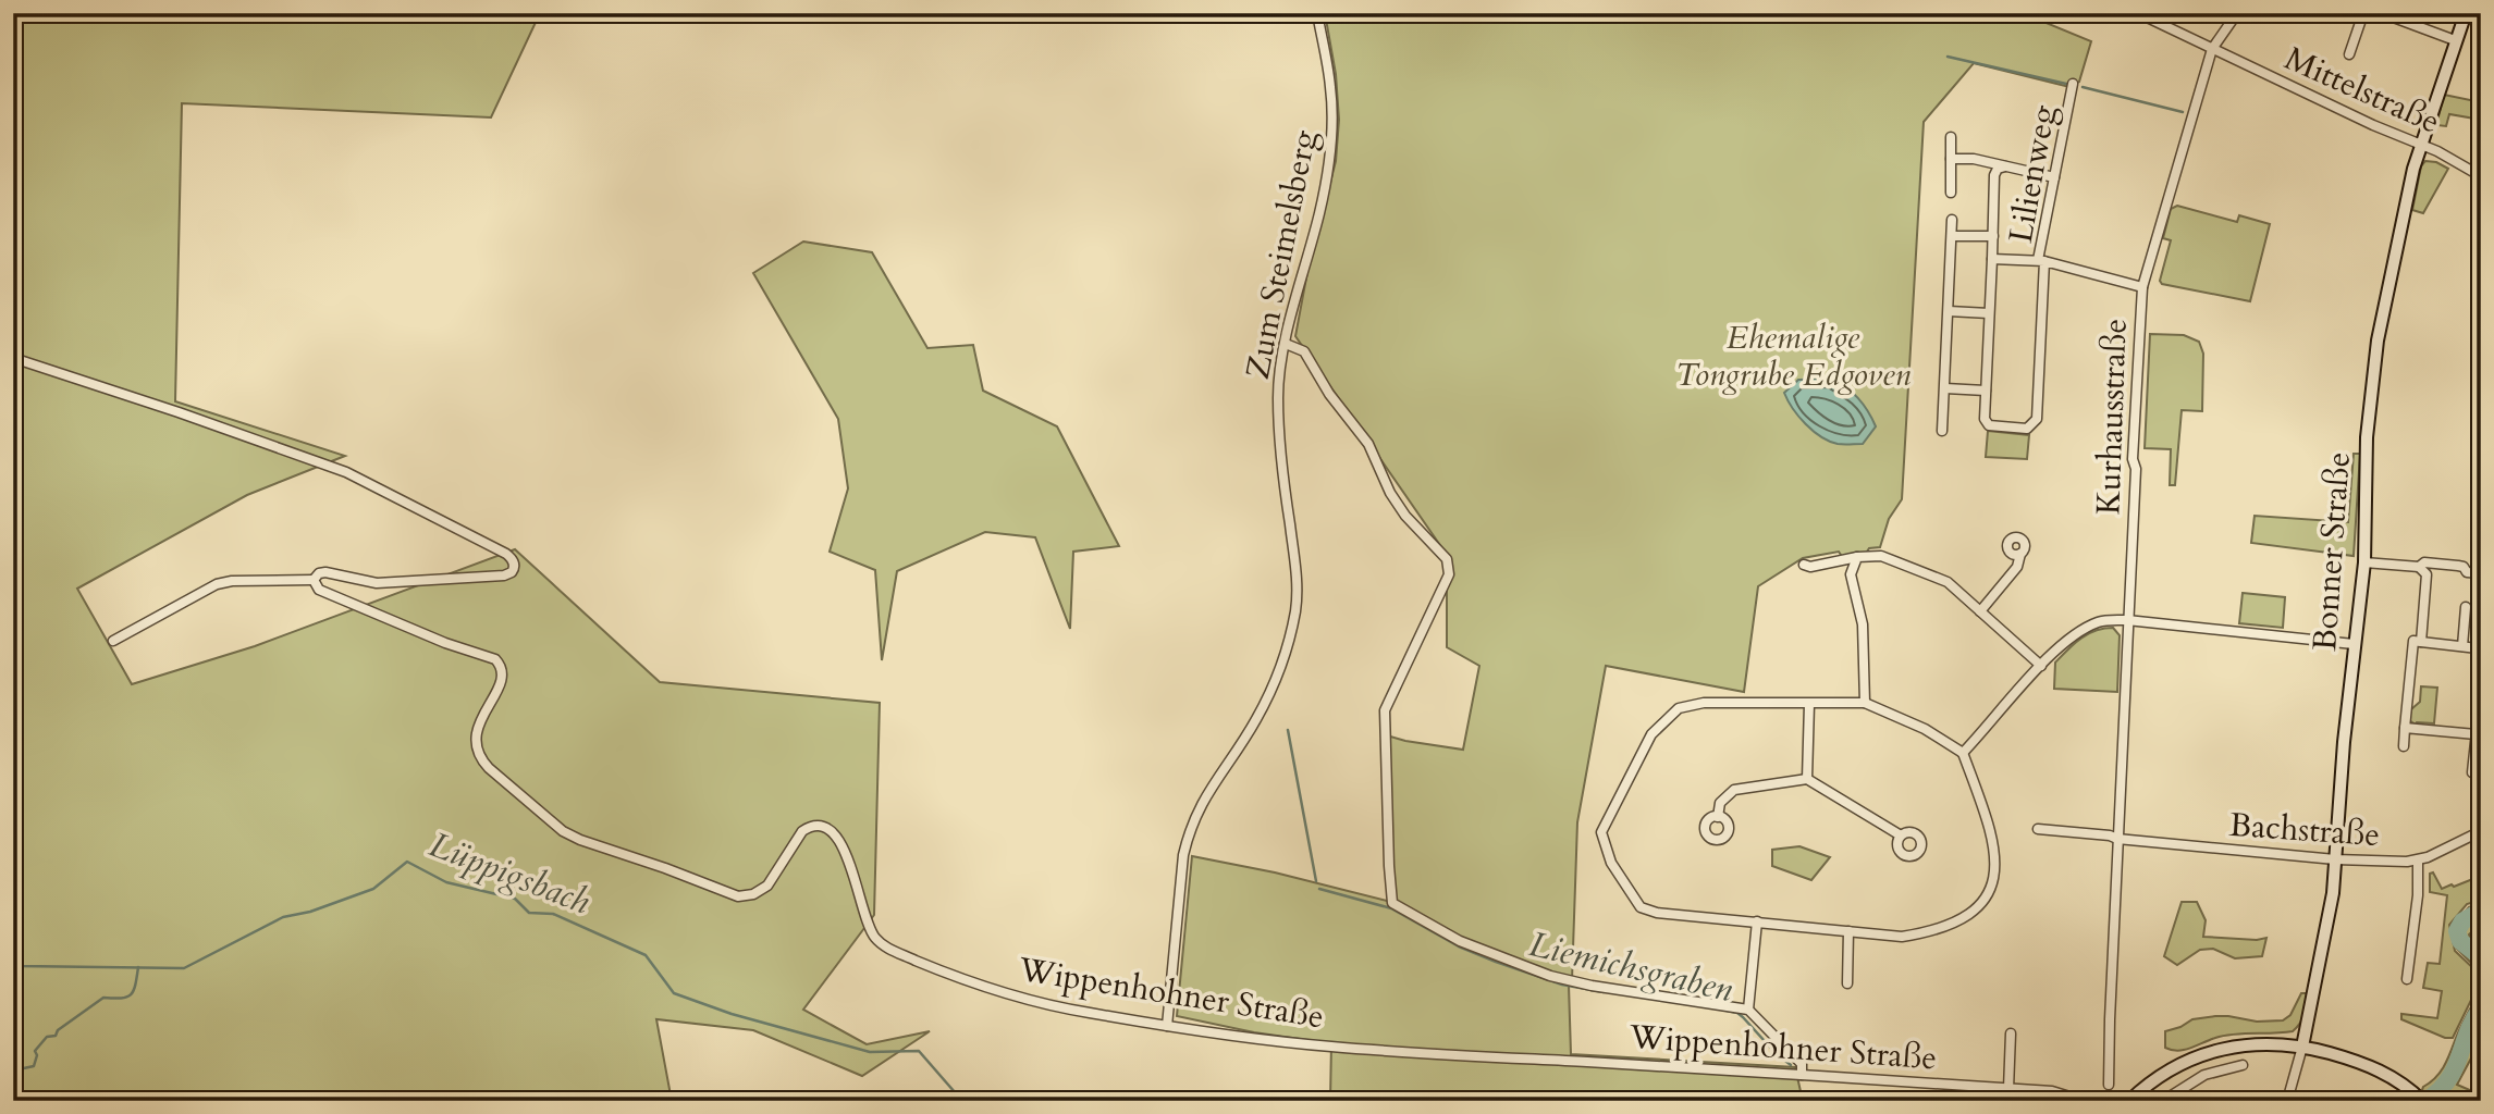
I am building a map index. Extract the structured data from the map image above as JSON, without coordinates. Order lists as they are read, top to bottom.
{
  "streets": {
    "main road": ["Bonner Straße"],
    "street": [
      "Mittelstraße",
      "Lilienweg",
      "Zum Steimelsberg",
      "Kurhausstraße",
      "Bachstraße",
      "Wippenhohner Straße"
    ]
  },
  "crossings": [
    ["Mittelstraße", "Kurhausstraße"],
    ["Mittelstraße", "Bonner Straße"],
    ["Lilienweg", "Kurhausstraße"],
    ["Zum Steimelsberg", "Wippenhohner Straße"],
    ["Kurhausstraße", "Bachstraße"],
    ["Bonner Straße", "Bachstraße"]
  ],
  "water": ["Lüppigsbach", "Liemichsgraben"],
  "parks": ["Ehemalige Tongrube Edgoven"]
}
